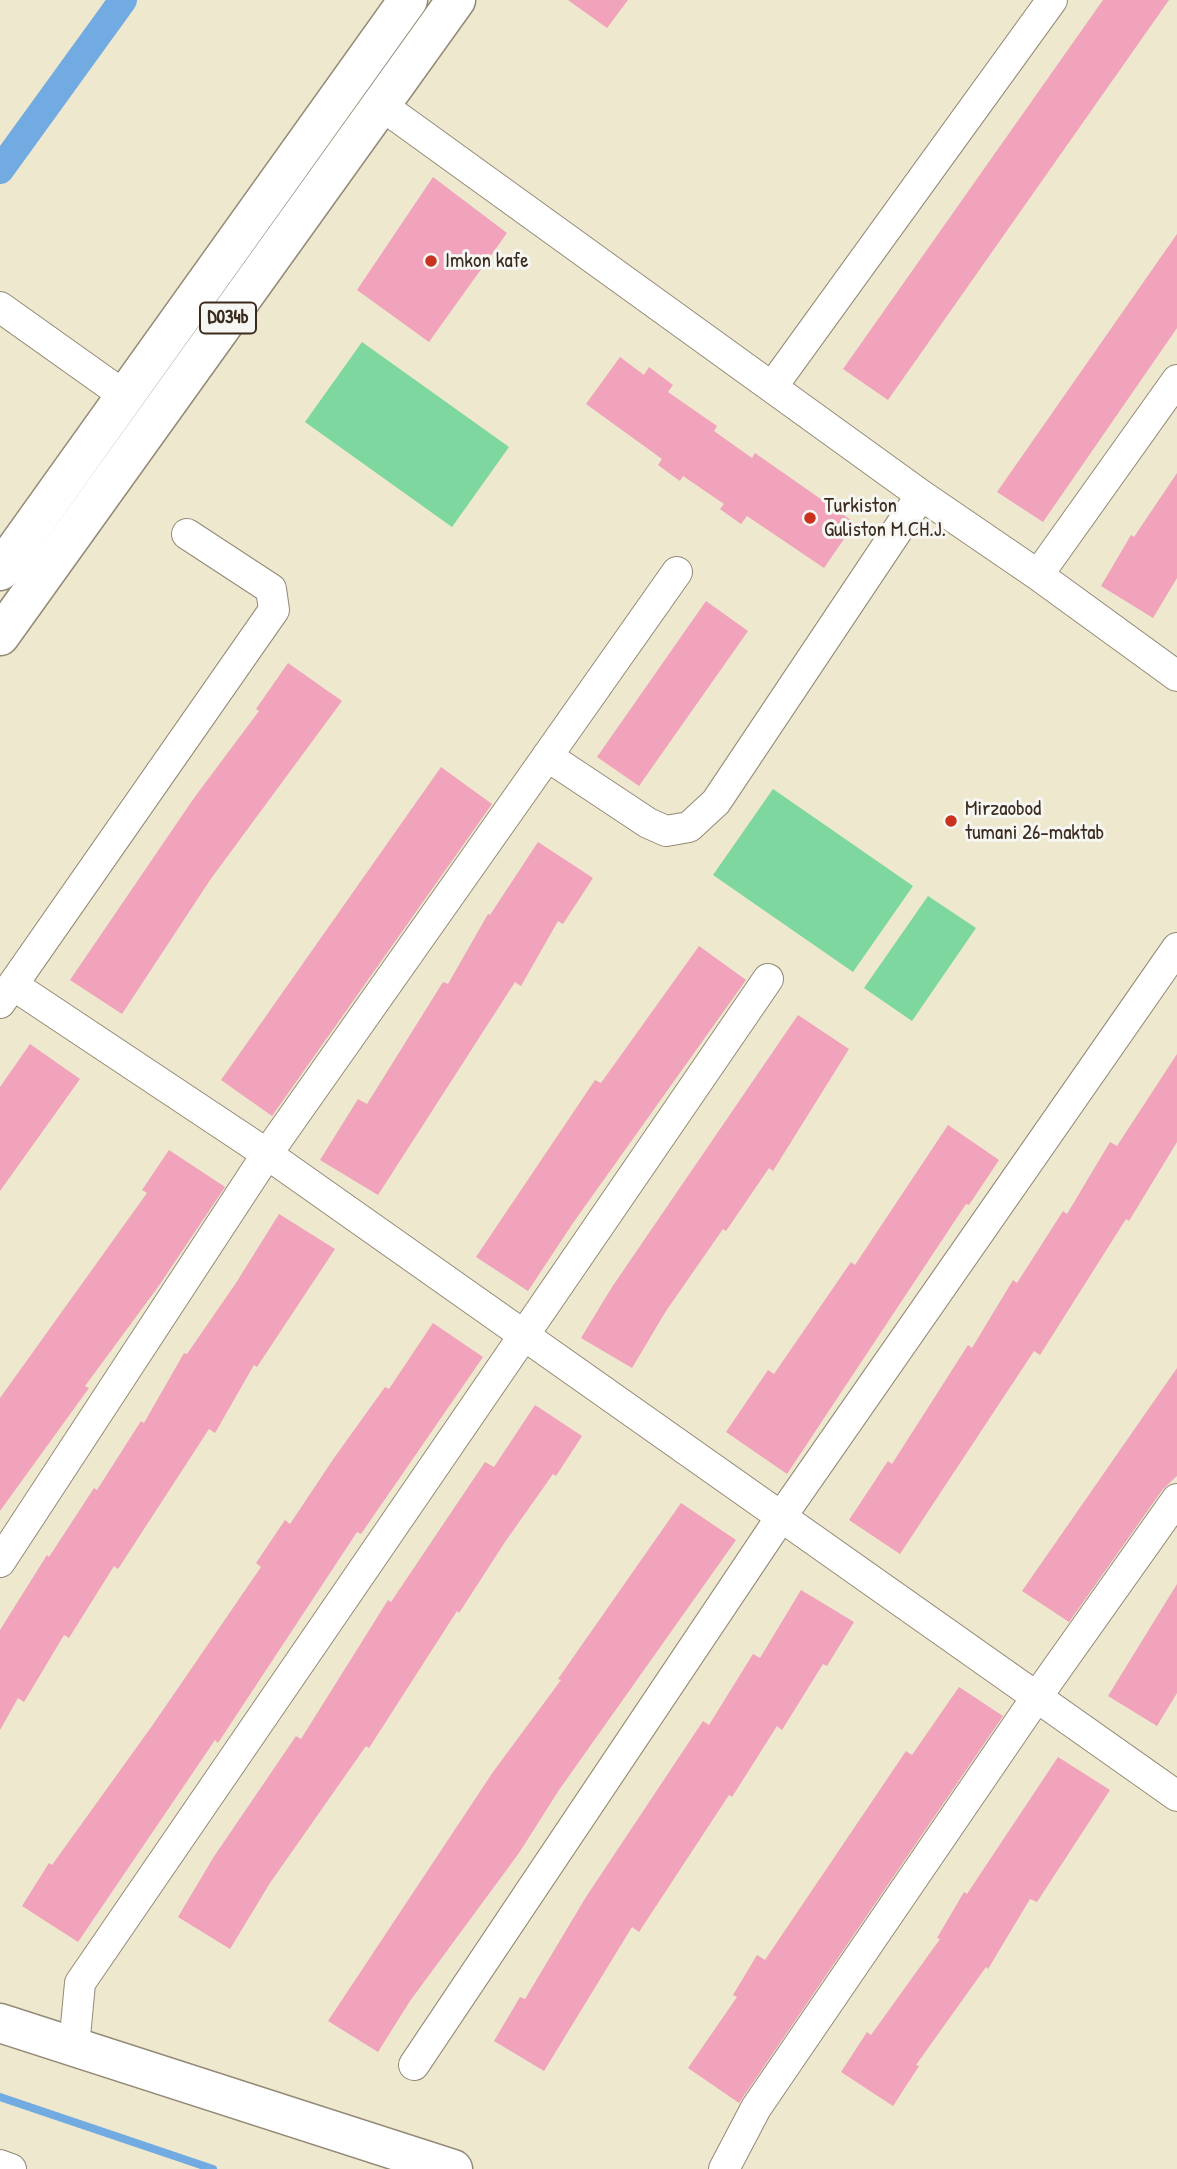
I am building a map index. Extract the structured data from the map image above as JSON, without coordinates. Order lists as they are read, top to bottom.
{
  "streets": {
    "main road": ["D034b"]
  },
  "places": ["Imkon kafe", "Turkiston Guliston M.CH.J.", "Mirzaobod tumani 26-maktab"]
}
